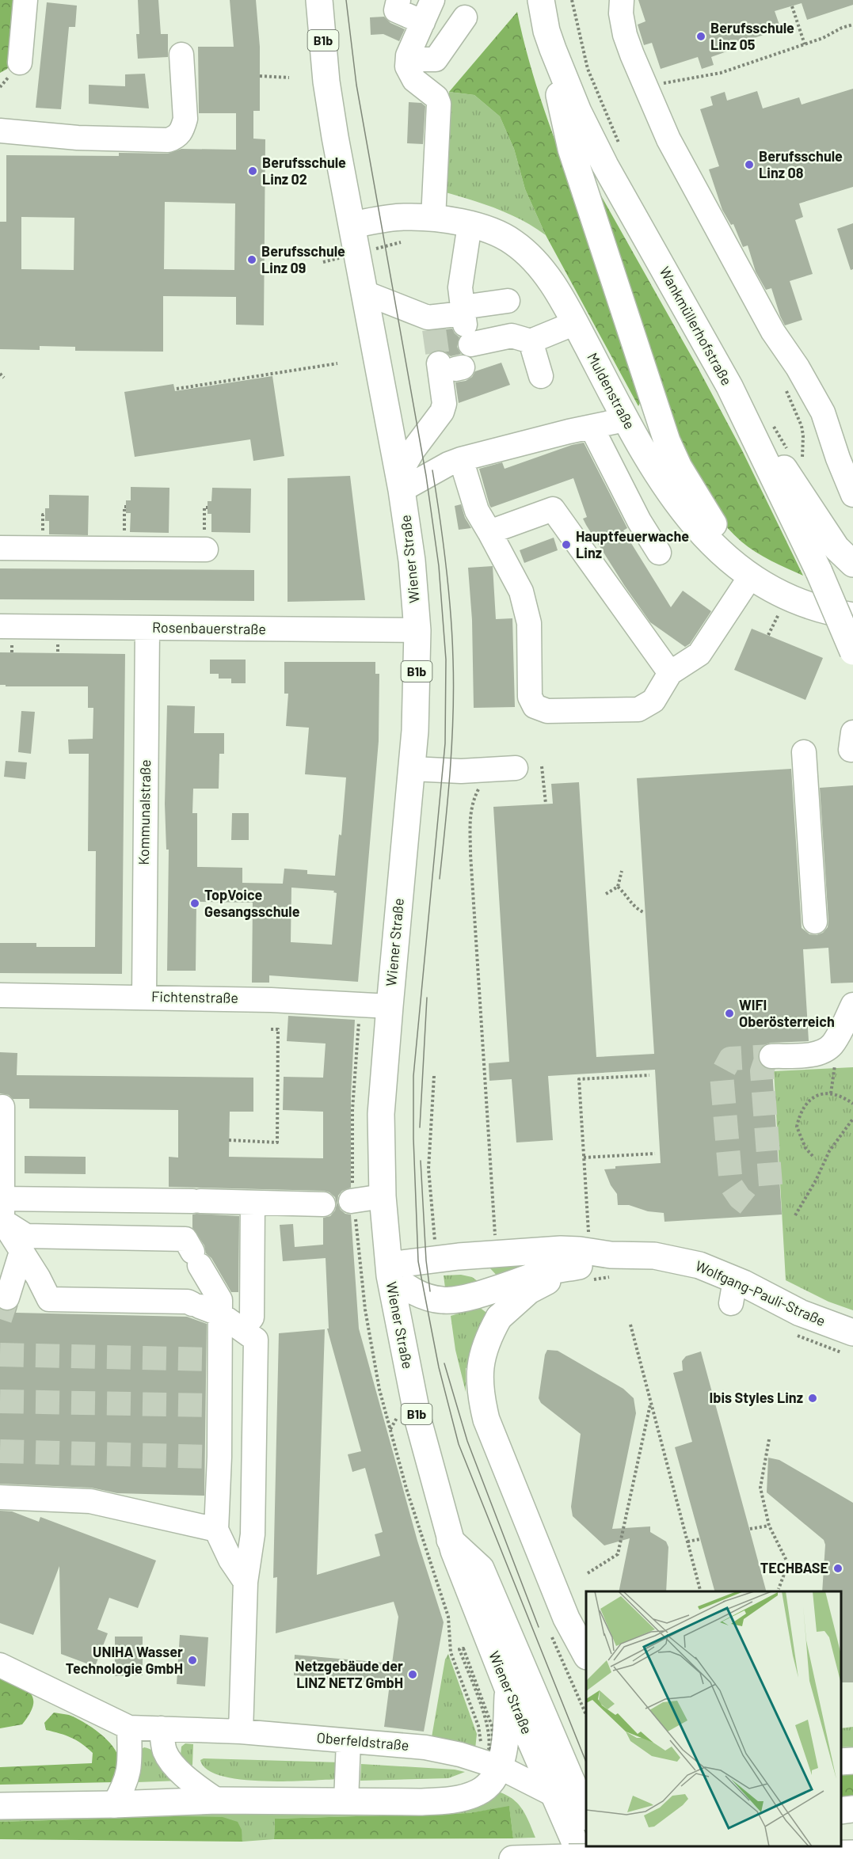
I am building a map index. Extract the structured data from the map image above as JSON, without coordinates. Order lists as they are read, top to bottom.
{
  "streets": {
    "main road": [
      "B1b",
      "Wankmüllerhofstraße",
      "Muldenstraße",
      "Wiener Straße",
      "Wolfgang-Pauli-Straße"
    ],
    "street": [
      "Rosenbauerstraße",
      "Kommunalstraße",
      "Fichtenstraße",
      "Oberfeldstraße"
    ]
  },
  "crossings": [
    ["Muldenstraße", "Wiener Straße"],
    ["Wiener Straße", "Rosenbauerstraße"],
    ["Wiener Straße", "Fichtenstraße"],
    ["Wiener Straße", "Wolfgang-Pauli-Straße"],
    ["Wiener Straße", "Oberfeldstraße"],
    ["Rosenbauerstraße", "Kommunalstraße"],
    ["Kommunalstraße", "Fichtenstraße"]
  ],
  "places": [
    "Berufsschule Linz 05",
    "Berufsschule Linz 08",
    "Berufsschule Linz 02",
    "Berufsschule Linz 09",
    "Hauptfeuerwache Linz",
    "TopVoice Gesangsschule",
    "WIFI Oberösterreich",
    "Ibis Styles Linz",
    "TECHBASE",
    "UNIHA Wasser Technologie GmbH",
    "Netzgebäude der LINZ NETZ GmbH"
  ]
}
